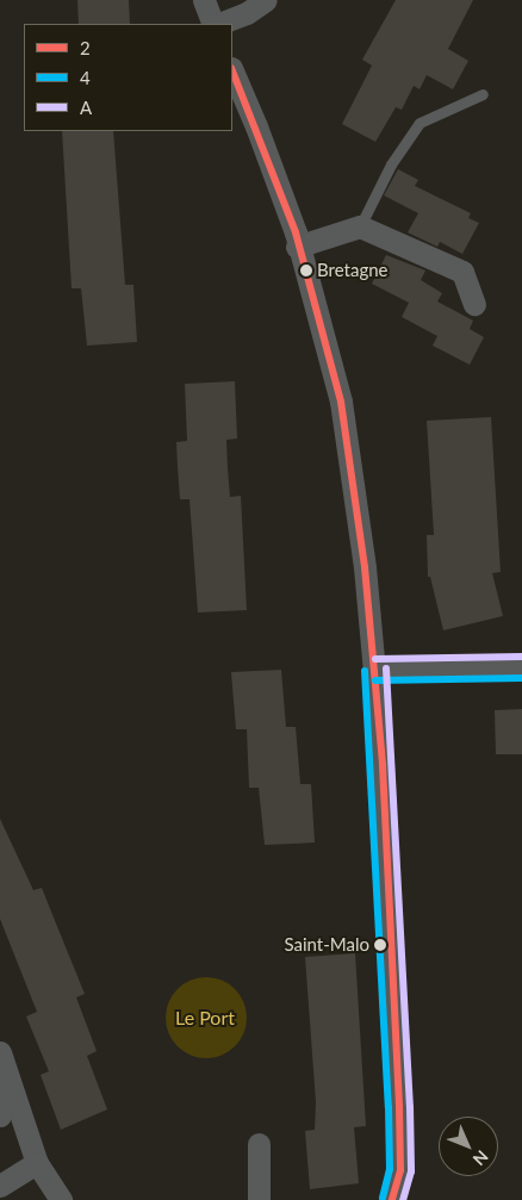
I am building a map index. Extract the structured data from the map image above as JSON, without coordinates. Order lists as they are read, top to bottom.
{
  "parks": ["Le Port"],
  "places": ["Bretagne", "Saint-Malo"],
  "lines": ["transit line 2", "transit line A", "transit line 4"],
  "legend": ["2", "4", "A"],
  "north": "bottom right"
}
